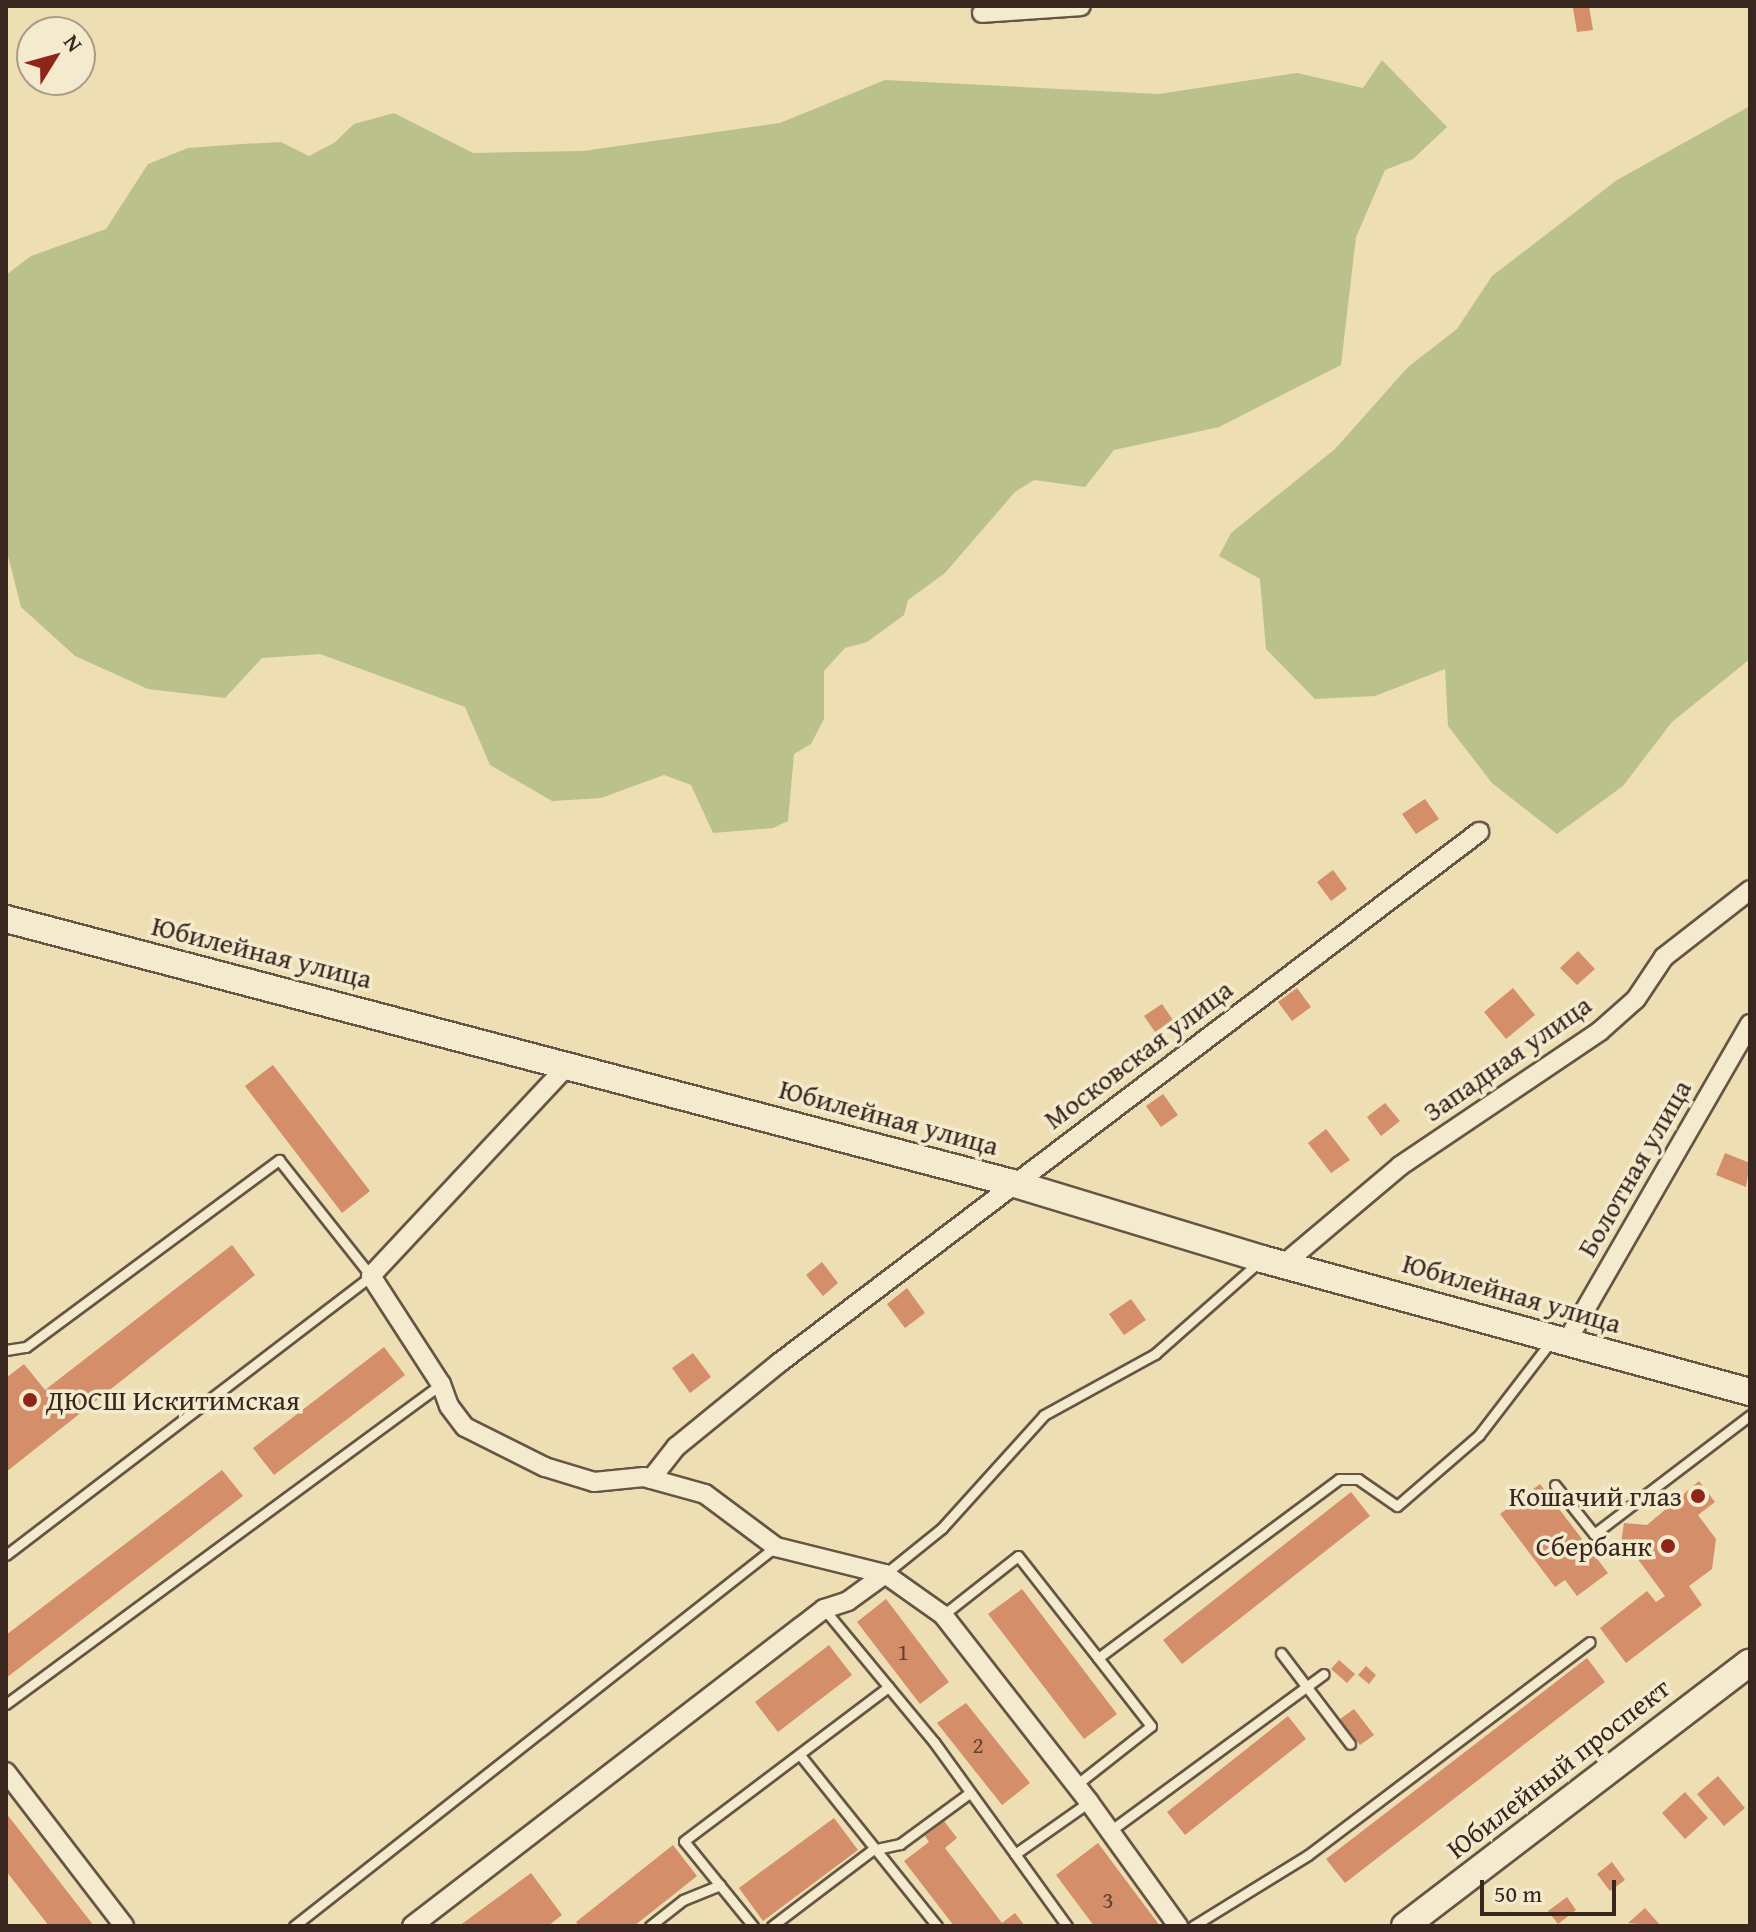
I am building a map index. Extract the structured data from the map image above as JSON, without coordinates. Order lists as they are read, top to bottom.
{
  "streets": {
    "main road": ["Юбилейная улица", "Юбилейный проспект"],
    "street": ["Московская улица", "Западная улица", "Болотная улица"]
  },
  "crossings": [
    ["Юбилейная улица", "Московская улица"],
    ["Юбилейная улица", "Западная улица"],
    ["Юбилейная улица", "Болотная улица"]
  ],
  "places": ["ДЮСШ Искитимская", "Кошачий глаз", "Сбербанк"],
  "house_numbers": ["1", "2", "3"],
  "scale_bar": "50 m",
  "north": "top right"
}
